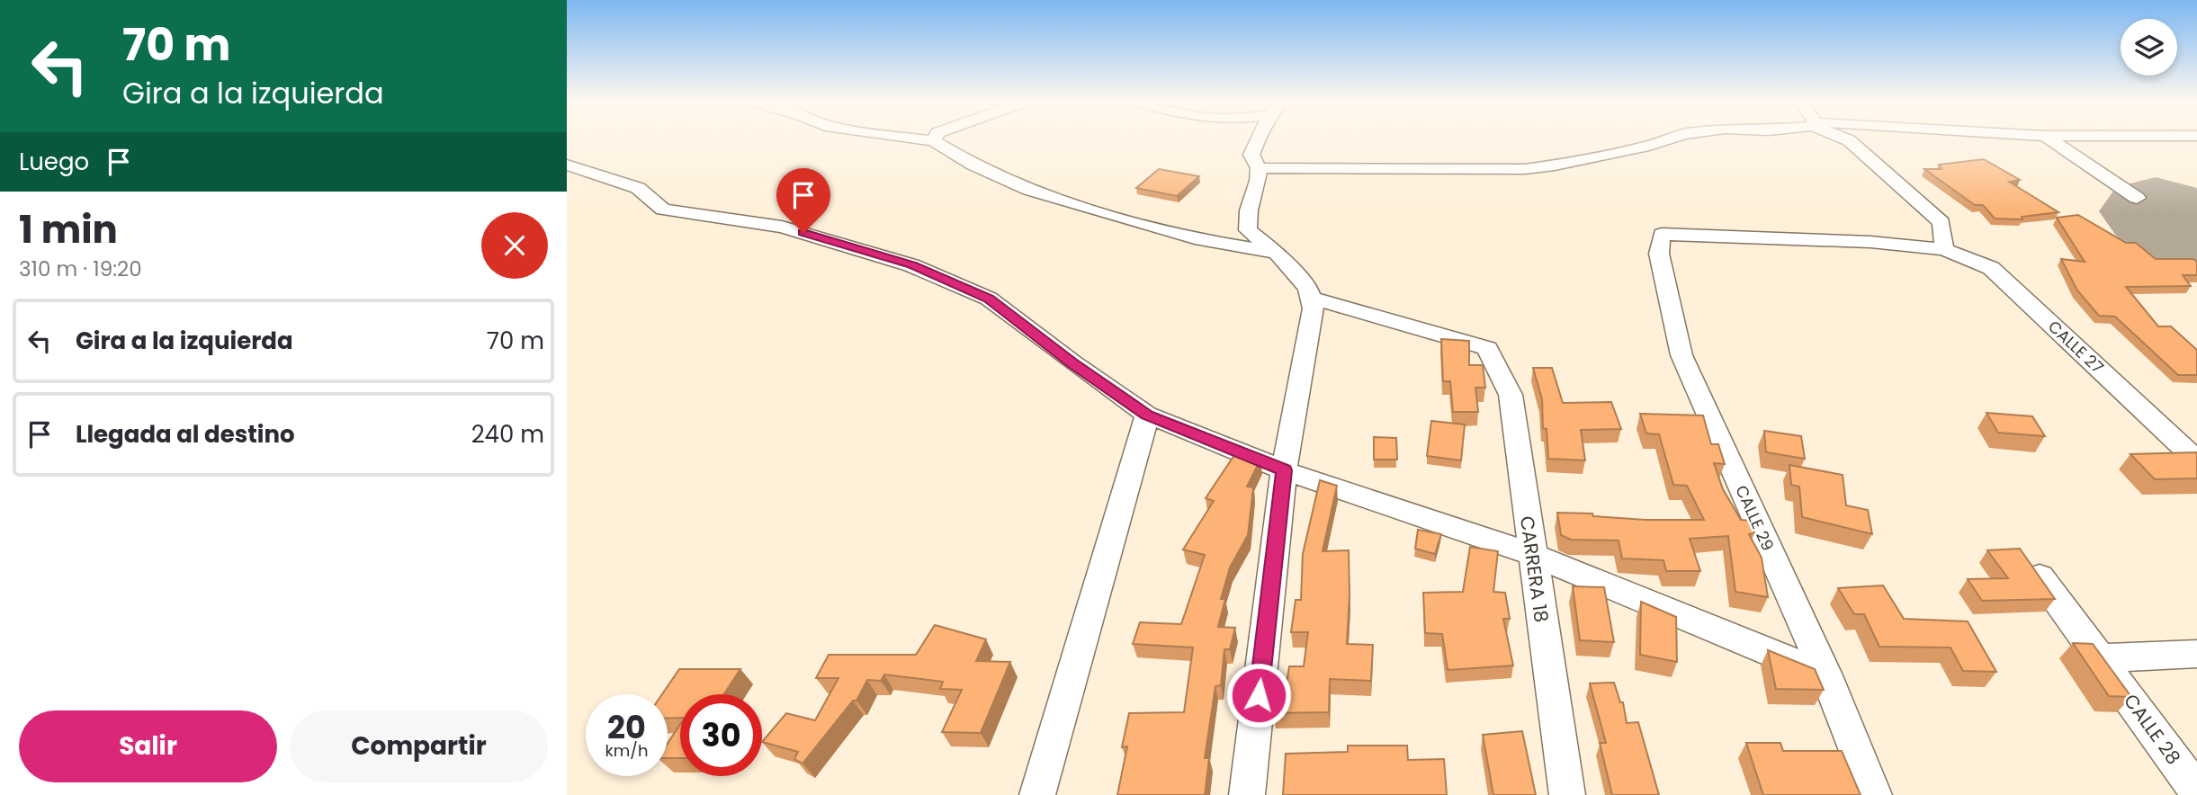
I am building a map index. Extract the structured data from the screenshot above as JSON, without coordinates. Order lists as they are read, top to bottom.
{
  "streets": {
    "street": [
      "CALLE 27",
      "CALLE 29",
      "CARRERA 18",
      "CALLE 28"
    ]
  },
  "crossings": [
    ["CALLE 27", "CALLE 29"]
  ],
  "page": {
    "turn": ["70 m", "Gira a la izquierda"],
    "then": "Luego",
    "heading": ["1 min", "310 m · 19:20"],
    "list": [
      {
        "name": "Gira a la izquierda",
        "value": "70 m"
      },
      {
        "name": "Llegada al destino",
        "value": "240 m"
      }
    ],
    "speed": "20 km/h",
    "limit": "30",
    "buttons": ["Salir", "Compartir"]
  }
}
